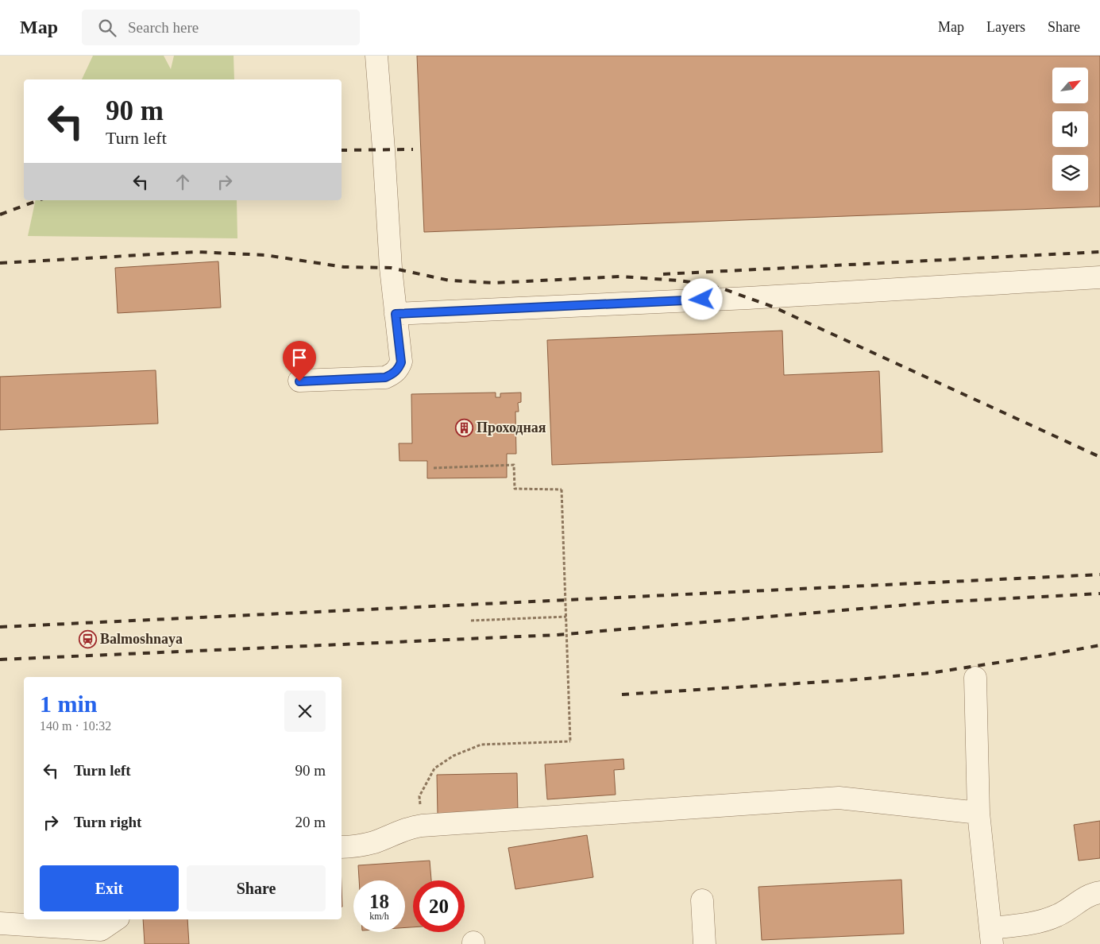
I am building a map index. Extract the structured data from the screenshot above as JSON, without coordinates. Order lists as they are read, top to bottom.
{
  "places": {
    "building": ["Проходная"],
    "station": ["Balmoshnaya"]
  },
  "north": "top right",
  "page": {
    "header": "Map",
    "search": "Search here",
    "nav": ["Map", "Layers", "Share"],
    "turn": ["90 m", "Turn left"],
    "heading": ["1 min", "140 m · 10:32"],
    "list": [
      {
        "name": "Turn left",
        "value": "90 m"
      },
      {
        "name": "Turn right",
        "value": "20 m"
      }
    ],
    "buttons": ["Exit", "Share"],
    "speed": "18 km/h",
    "limit": "20"
  }
}
